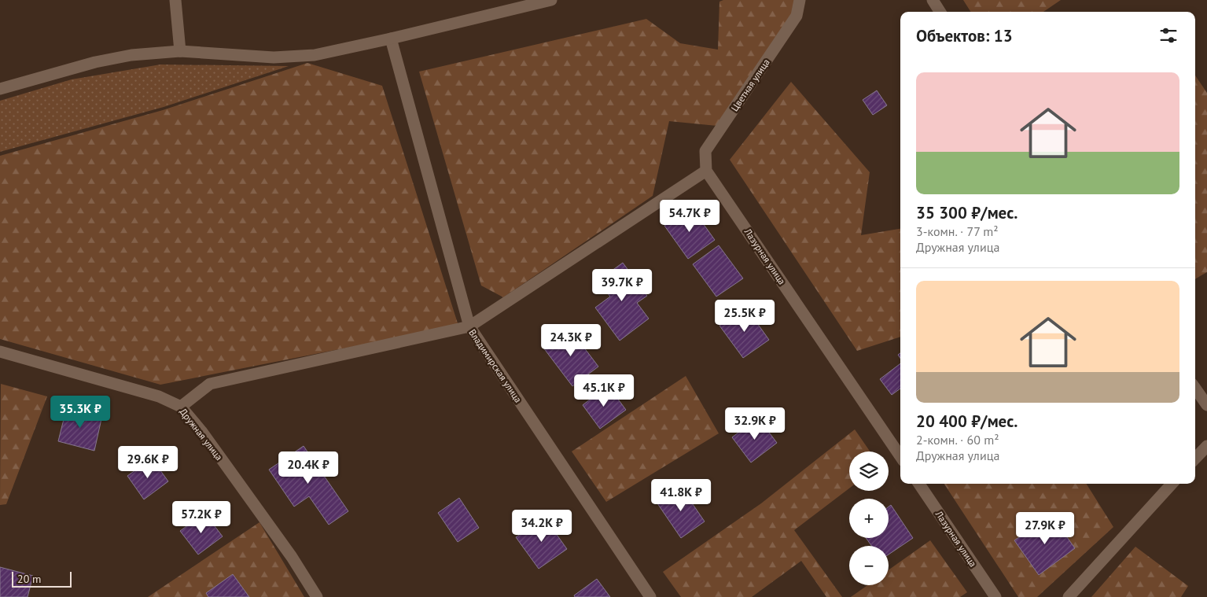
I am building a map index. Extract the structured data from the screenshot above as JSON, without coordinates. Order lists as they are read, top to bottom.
{
  "streets": {
    "street": [
      "Цветная улица",
      "Лазурная улица",
      "Владимирская улица",
      "Дружная улица"
    ]
  },
  "crossings": [
    ["Цветная улица", "Лазурная улица"],
    ["Владимирская улица", "Дружная улица"]
  ],
  "scale_bar": "20 m",
  "page": {
    "heading": "Объектов: 13",
    "list": [
      {
        "name": "35 300 ₽/мес.",
        "note": "3-комн. · 77 m² · Дружная улица"
      },
      {
        "name": "20 400 ₽/мес.",
        "note": "2-комн. · 60 m² · Дружная улица"
      }
    ],
    "price": [
      "54.7K ₽",
      "39.7K ₽",
      "25.5K ₽",
      "24.3K ₽",
      "45.1K ₽",
      "35.3K ₽",
      "32.9K ₽",
      "29.6K ₽",
      "20.4K ₽",
      "41.8K ₽",
      "57.2K ₽",
      "34.2K ₽",
      "27.9K ₽"
    ],
    "map_buttons": ["+", "−"],
    "scale": "20 m"
  }
}
